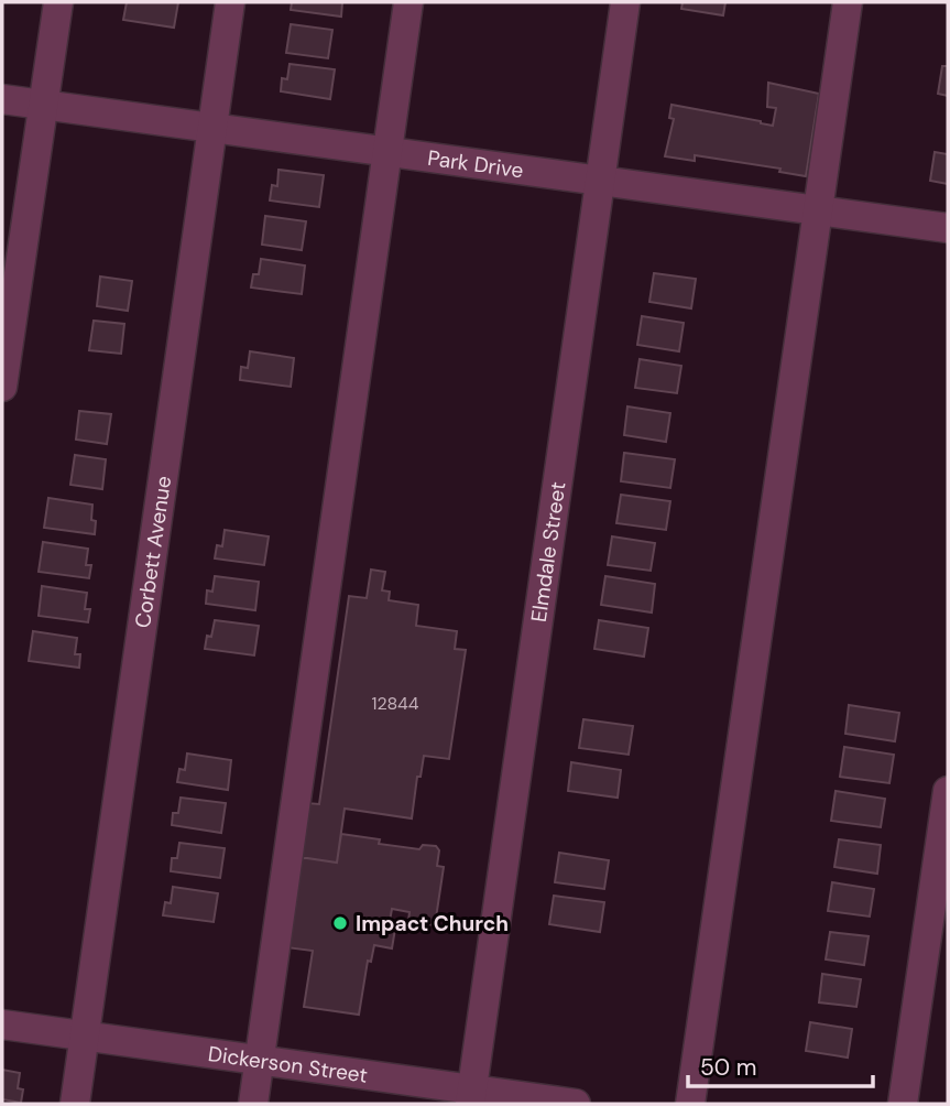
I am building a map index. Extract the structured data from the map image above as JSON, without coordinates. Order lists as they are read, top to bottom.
{
  "streets": {
    "street": [
      "Park Drive",
      "Corbett Avenue",
      "Elmdale Street",
      "Dickerson Street"
    ]
  },
  "crossings": [
    ["Park Drive", "Corbett Avenue"],
    ["Park Drive", "Elmdale Street"],
    ["Corbett Avenue", "Dickerson Street"],
    ["Elmdale Street", "Dickerson Street"]
  ],
  "places": ["Impact Church"],
  "house_numbers": ["12844"],
  "scale_bar": "50 m"
}
